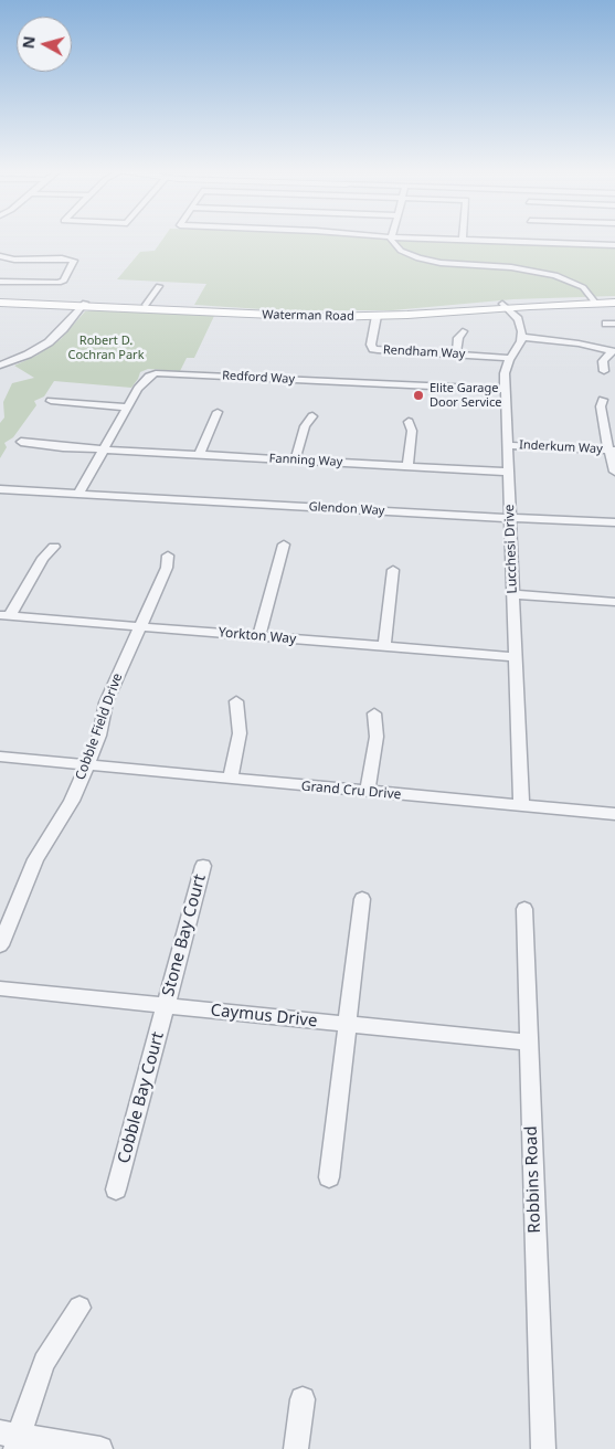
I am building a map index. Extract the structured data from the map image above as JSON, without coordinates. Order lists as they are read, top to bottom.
{
  "streets": {
    "street": [
      "Waterman Road",
      "Rendham Way",
      "Redford Way",
      "Inderkum Way",
      "Fanning Way",
      "Glendon Way",
      "Lucchesi Drive",
      "Yorkton Way",
      "Cobble Field Drive",
      "Grand Cru Drive",
      "Stone Bay Court",
      "Caymus Drive",
      "Cobble Bay Court",
      "Robbins Road"
    ]
  },
  "crossings": [
    ["Waterman Road", "Rendham Way"],
    ["Rendham Way", "Lucchesi Drive"],
    ["Redford Way", "Fanning Way"],
    ["Redford Way", "Glendon Way"],
    ["Redford Way", "Lucchesi Drive"],
    ["Inderkum Way", "Lucchesi Drive"],
    ["Fanning Way", "Lucchesi Drive"],
    ["Glendon Way", "Lucchesi Drive"],
    ["Lucchesi Drive", "Yorkton Way"],
    ["Lucchesi Drive", "Grand Cru Drive"],
    ["Yorkton Way", "Cobble Field Drive"],
    ["Cobble Field Drive", "Grand Cru Drive"],
    ["Stone Bay Court", "Caymus Drive"],
    ["Stone Bay Court", "Cobble Bay Court"],
    ["Caymus Drive", "Cobble Bay Court"],
    ["Caymus Drive", "Robbins Road"]
  ],
  "parks": ["Robert D. Cochran Park"],
  "places": ["Elite Garage Door Service"],
  "north": "left"
}
